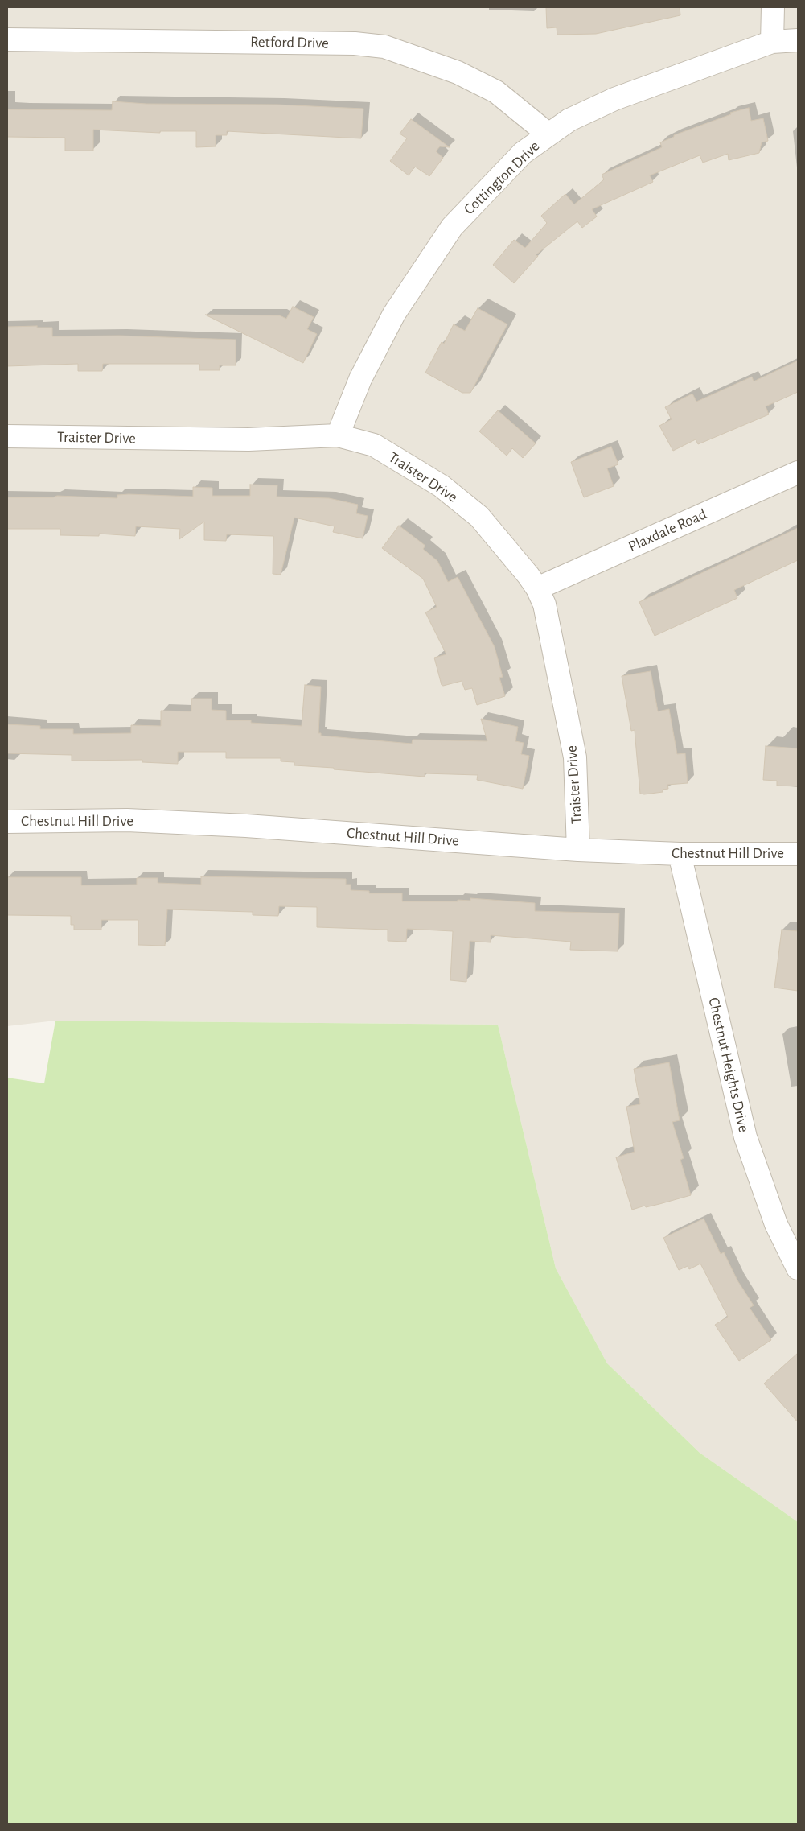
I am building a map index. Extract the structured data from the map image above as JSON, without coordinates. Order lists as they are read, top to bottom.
{
  "streets": {
    "street": [
      "Retford Drive",
      "Cottington Drive",
      "Traister Drive",
      "Plaxdale Road",
      "Chestnut Hill Drive",
      "Chestnut Heights Drive"
    ]
  },
  "crossings": [
    ["Retford Drive", "Cottington Drive"],
    ["Cottington Drive", "Traister Drive"],
    ["Traister Drive", "Plaxdale Road"],
    ["Traister Drive", "Chestnut Hill Drive"],
    ["Chestnut Hill Drive", "Chestnut Heights Drive"]
  ]
}
